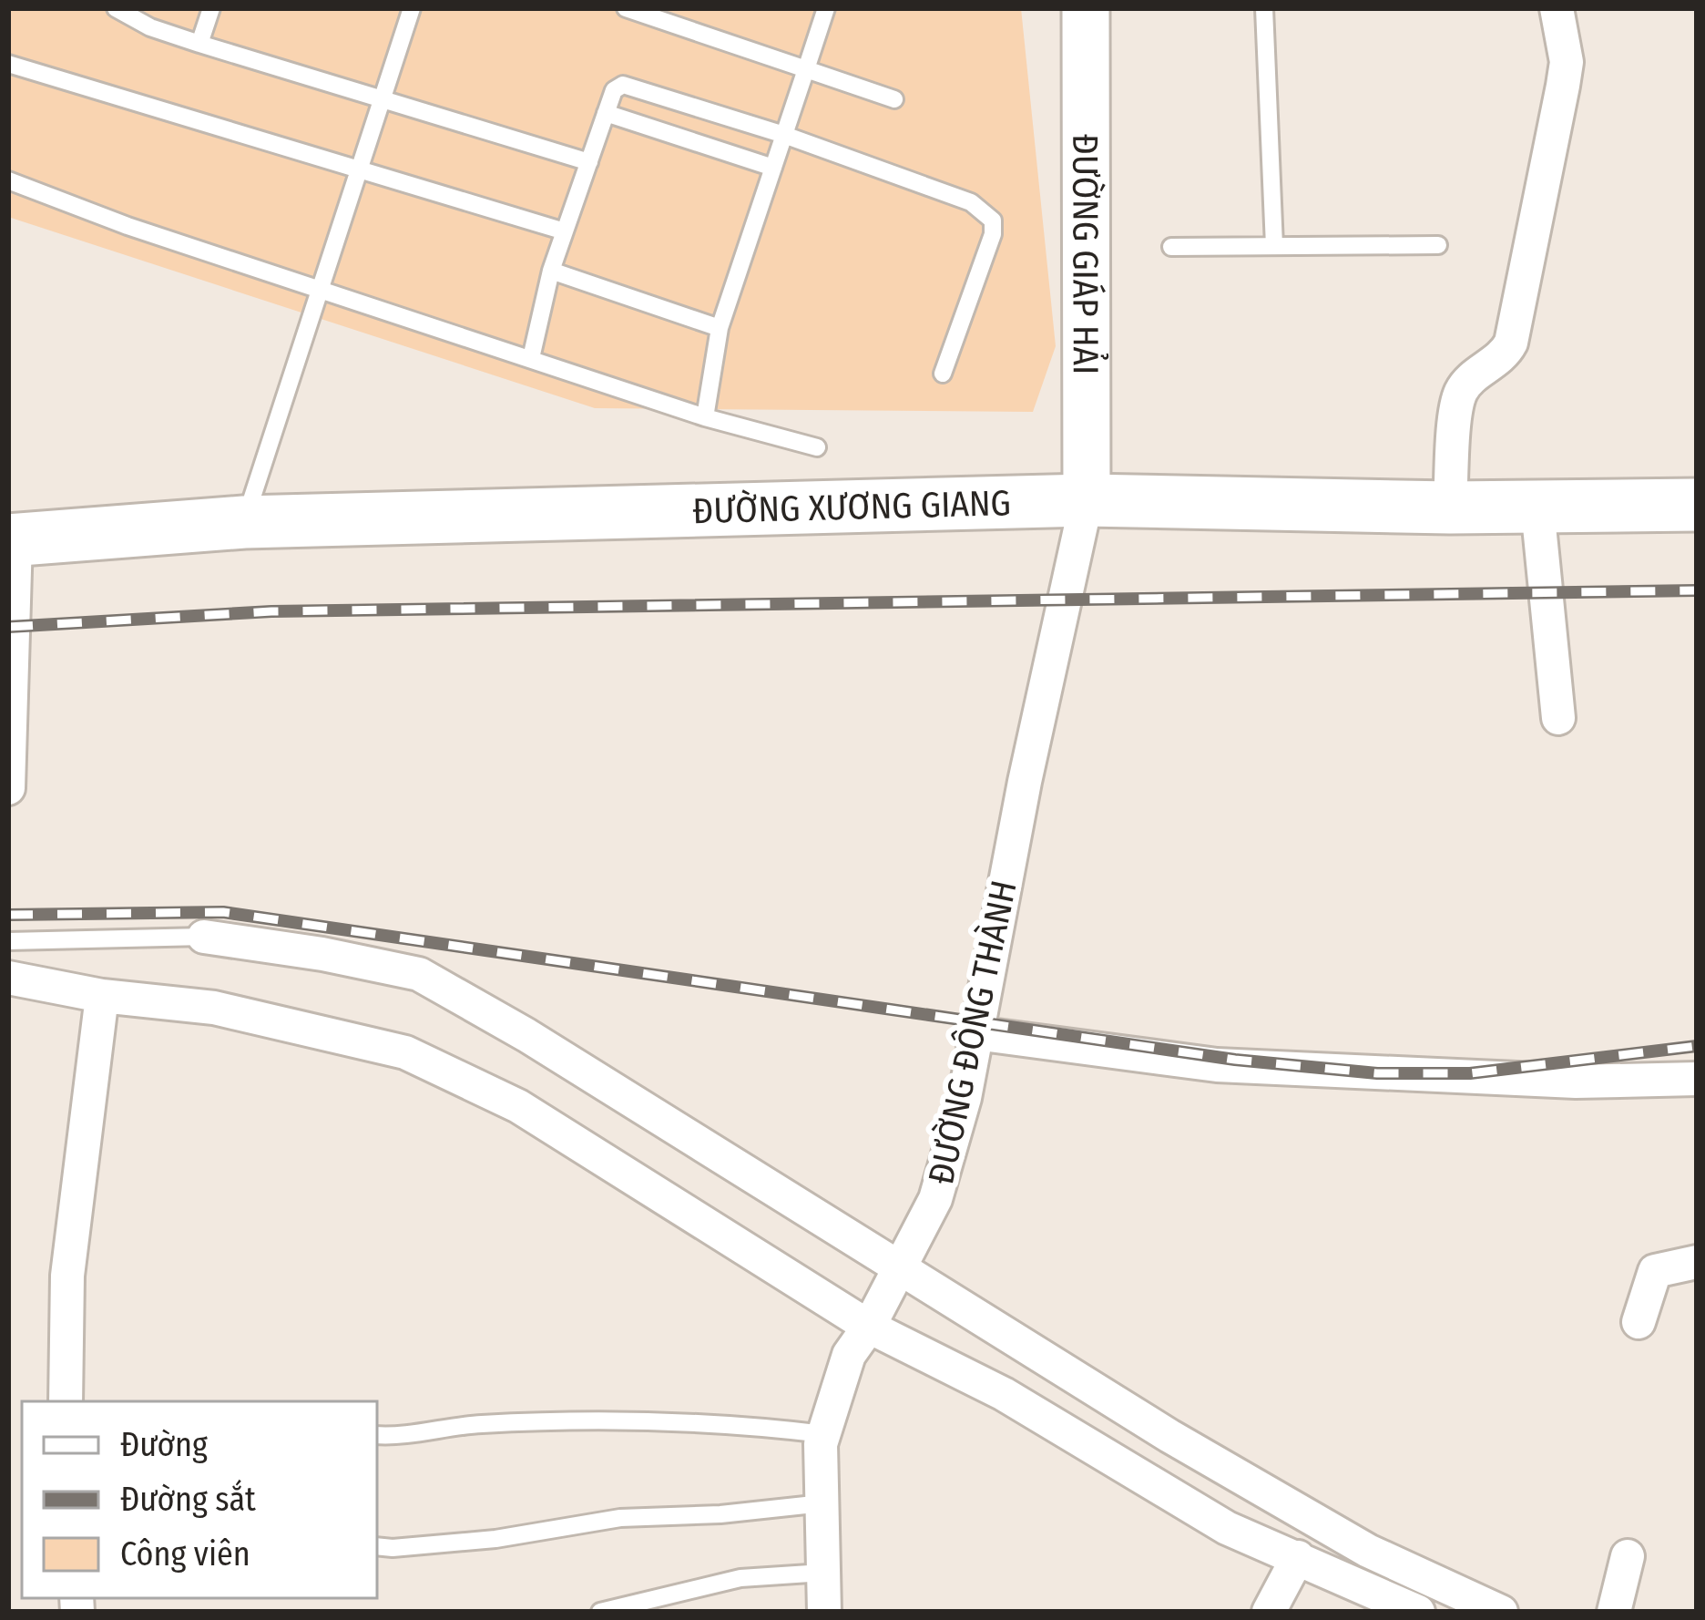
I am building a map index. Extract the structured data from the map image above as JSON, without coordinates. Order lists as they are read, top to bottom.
{
  "streets": {
    "main road": ["ĐƯỜNG XƯƠNG GIANG"],
    "street": ["ĐƯỜNG GIÁP HẢI", "ĐƯỜNG ĐÔNG THÀNH"]
  },
  "crossings": [
    ["ĐƯỜNG GIÁP HẢI", "ĐƯỜNG XƯƠNG GIANG"],
    ["ĐƯỜNG GIÁP HẢI", "ĐƯỜNG ĐÔNG THÀNH"],
    ["ĐƯỜNG XƯƠNG GIANG", "ĐƯỜNG ĐÔNG THÀNH"]
  ],
  "legend": ["Đường", "Đường sắt", "Công viên"]
}
